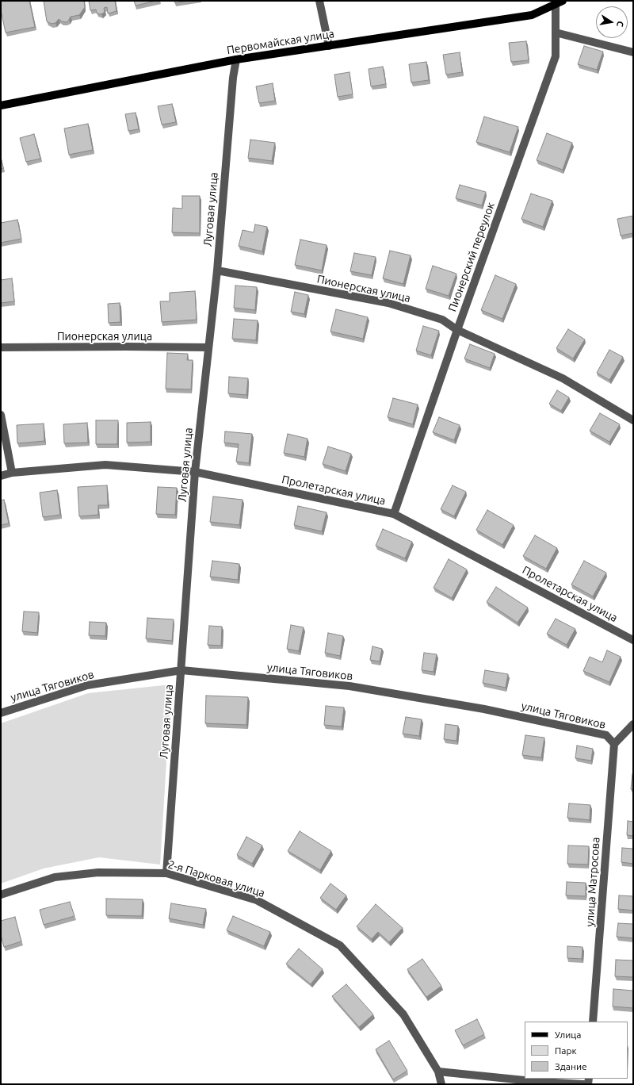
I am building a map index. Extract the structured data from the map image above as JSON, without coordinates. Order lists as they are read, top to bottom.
{
  "streets": {
    "main road": ["Первомайская улица"],
    "street": [
      "Луговая улица",
      "Пионерский переулок",
      "Пионерская улица",
      "Пролетарская улица",
      "улица Тяговиков",
      "2-я Парковая улица",
      "улица Матросова"
    ]
  },
  "crossings": [
    ["Первомайская улица", "Луговая улица"],
    ["Первомайская улица", "Пионерский переулок"],
    ["Луговая улица", "Пионерская улица"],
    ["Луговая улица", "Пролетарская улица"],
    ["Луговая улица", "улица Тяговиков"],
    ["Луговая улица", "2-я Парковая улица"],
    ["Пионерский переулок", "Пионерская улица"],
    ["Пионерский переулок", "Пролетарская улица"],
    ["улица Тяговиков", "улица Матросова"]
  ],
  "legend": ["Улица", "Парк", "Здание"],
  "north": "right"
}
